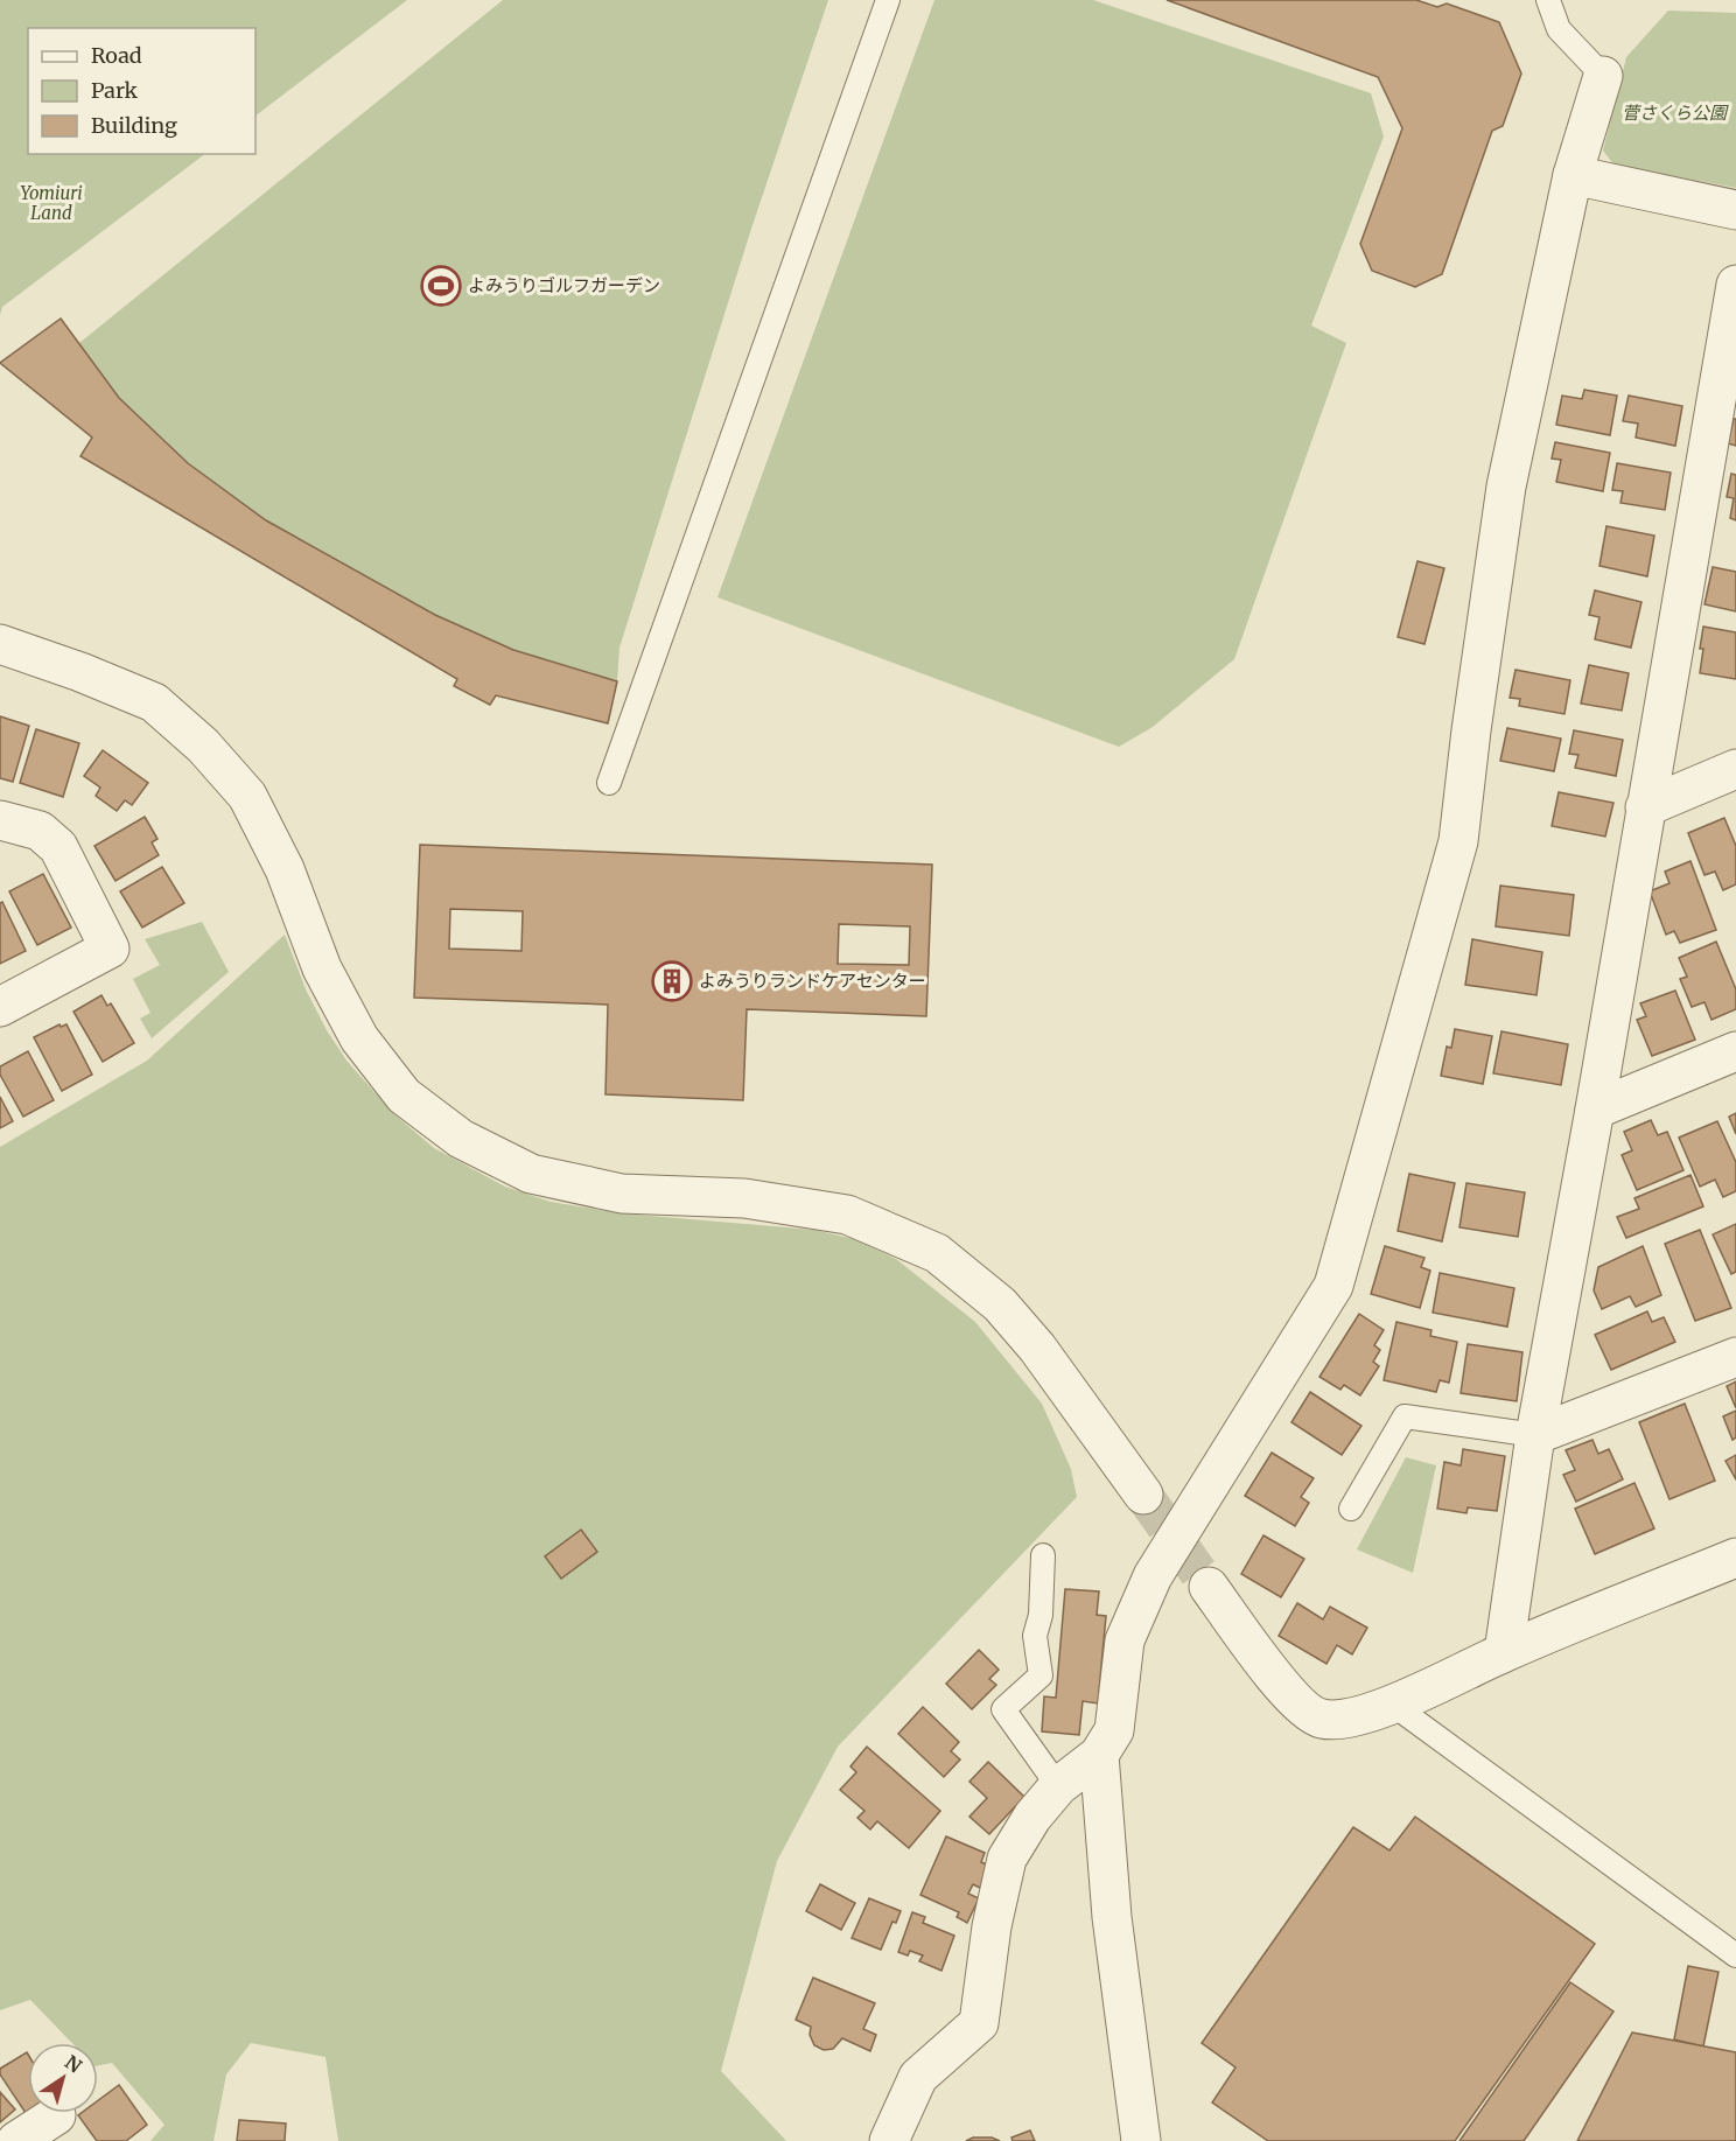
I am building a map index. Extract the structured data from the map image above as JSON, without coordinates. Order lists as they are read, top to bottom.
{
  "parks": ["菅さくら公園", "Yomiuri Land"],
  "places": {
    "sports": ["よみうりゴルフガーデン"],
    "building": ["よみうりランドケアセンター"]
  },
  "legend": ["Road", "Park", "Building"],
  "north": "top right"
}
